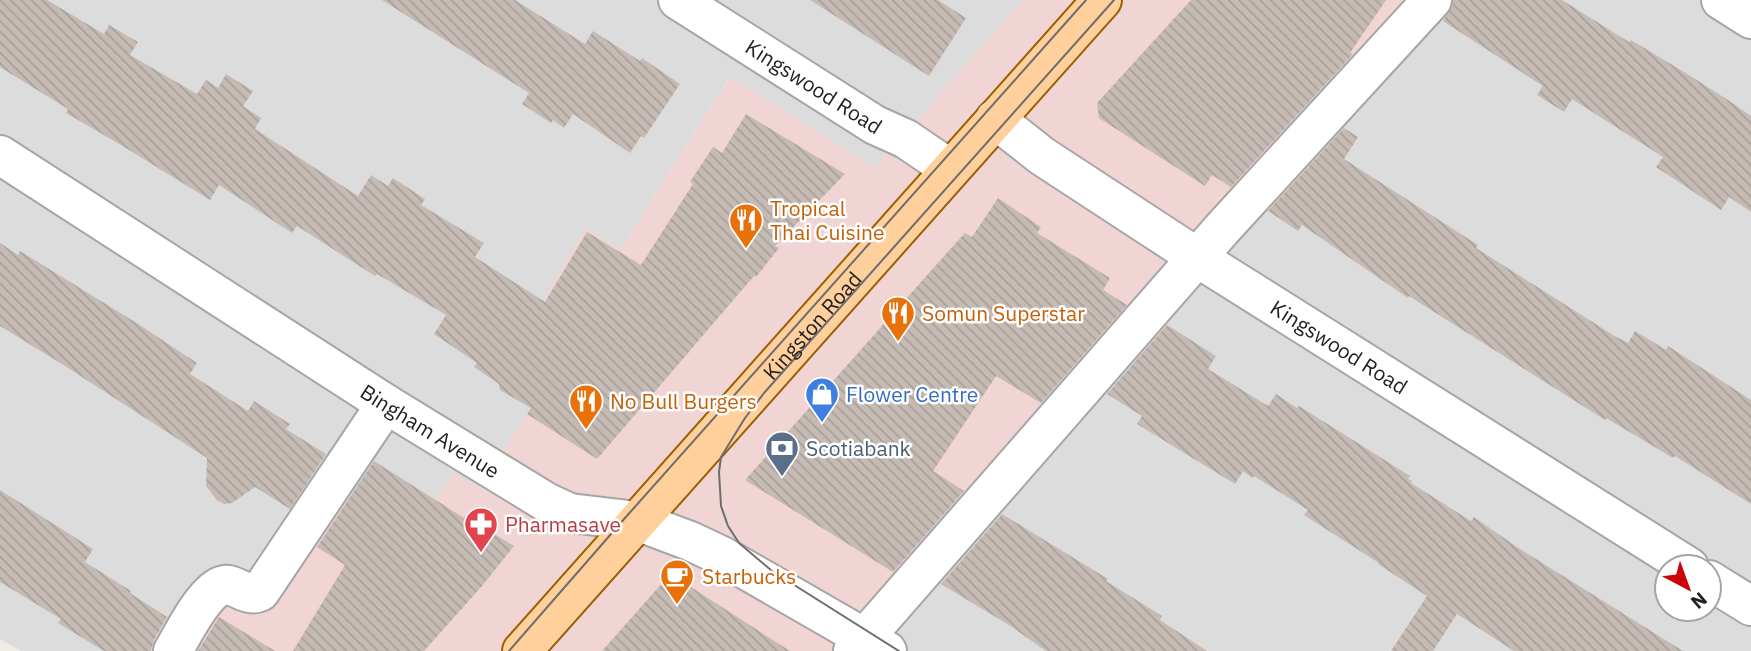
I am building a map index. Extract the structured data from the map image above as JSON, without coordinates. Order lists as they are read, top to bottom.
{
  "streets": {
    "main road": ["Kingston Road"],
    "street": ["Kingswood Road", "Bingham Avenue"]
  },
  "crossings": [
    ["Kingswood Road", "Kingston Road"],
    ["Kingston Road", "Bingham Avenue"]
  ],
  "places": {
    "restaurant": ["Tropical Thai Cuisine", "Somun Superstar", "No Bull Burgers"],
    "shop": ["Flower Centre"],
    "bank": ["Scotiabank"],
    "pharmacy": ["Pharmasave"],
    "cafe": ["Starbucks"]
  },
  "north": "bottom right"
}
